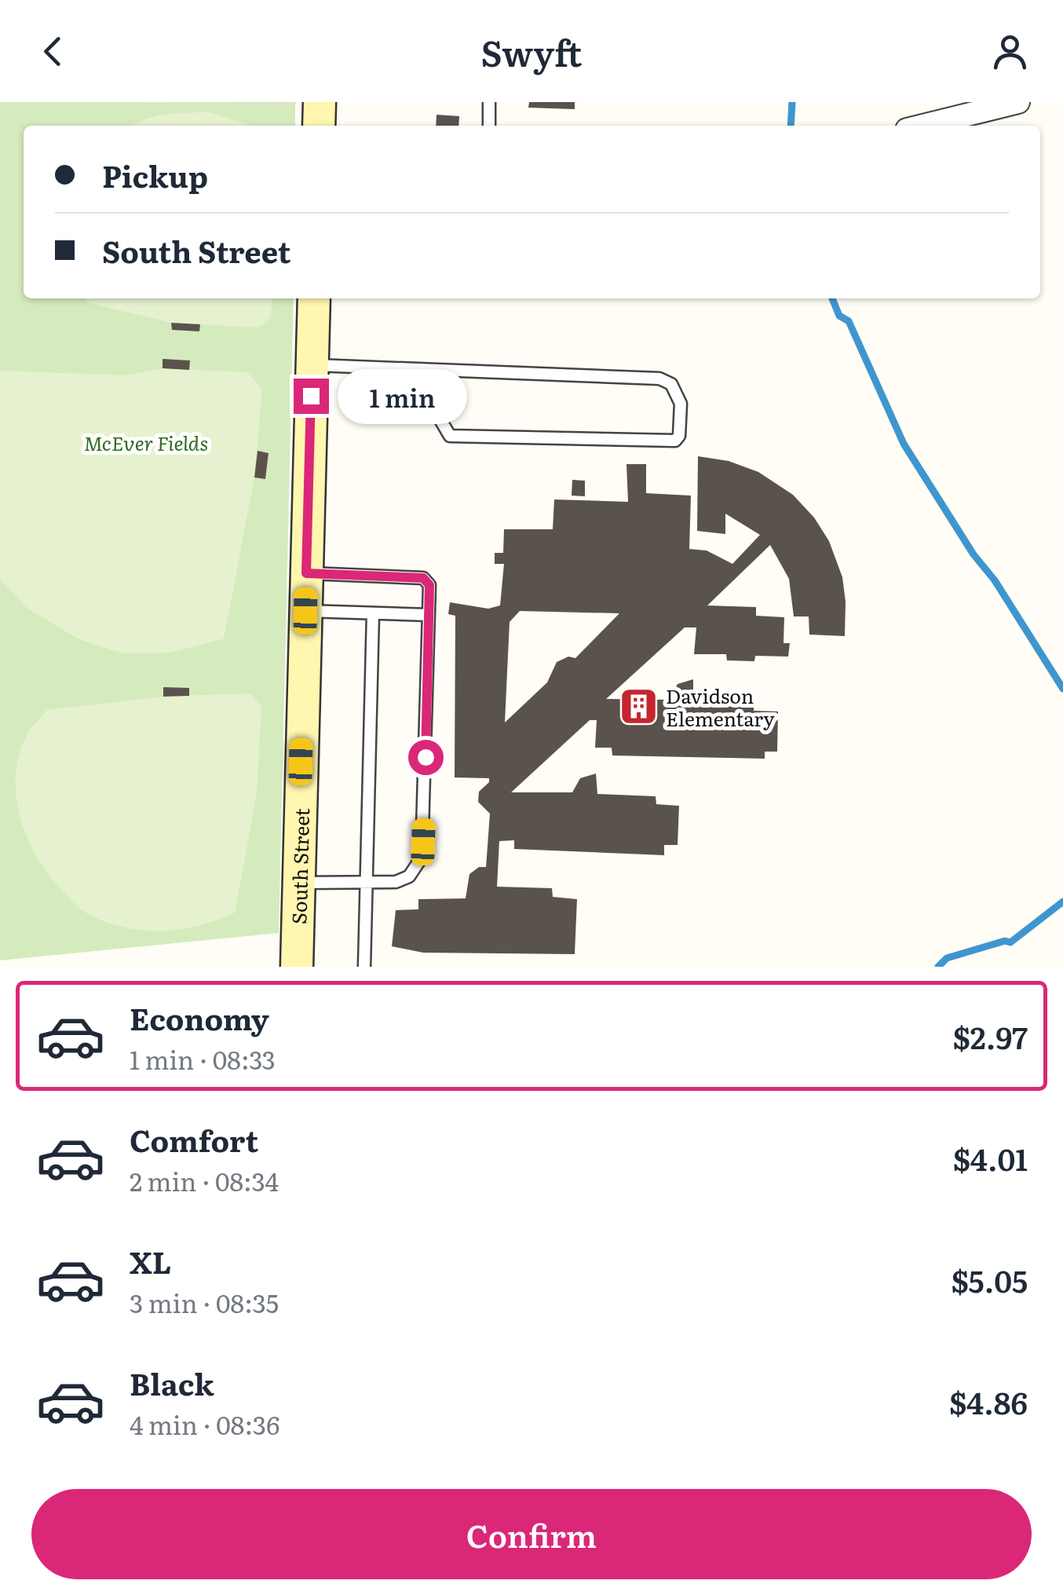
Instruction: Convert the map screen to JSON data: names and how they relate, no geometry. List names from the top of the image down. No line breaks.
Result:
{"streets":{"street":["South Street"]},"parks":["McEver Fields"],"places":{"building":["Davidson Elementary"]},"page":{"header":"Swyft","banner":["Pickup","South Street"],"bubble":"1 min","list":[{"name":"Economy","note":"1 min · 08:33","value":"$2.97"},{"name":"Comfort","note":"2 min · 08:34","value":"$4.01"},{"name":"XL","note":"3 min · 08:35","value":"$5.05"},{"name":"Black","note":"4 min · 08:36","value":"$4.86"}],"buttons":"Confirm"}}
